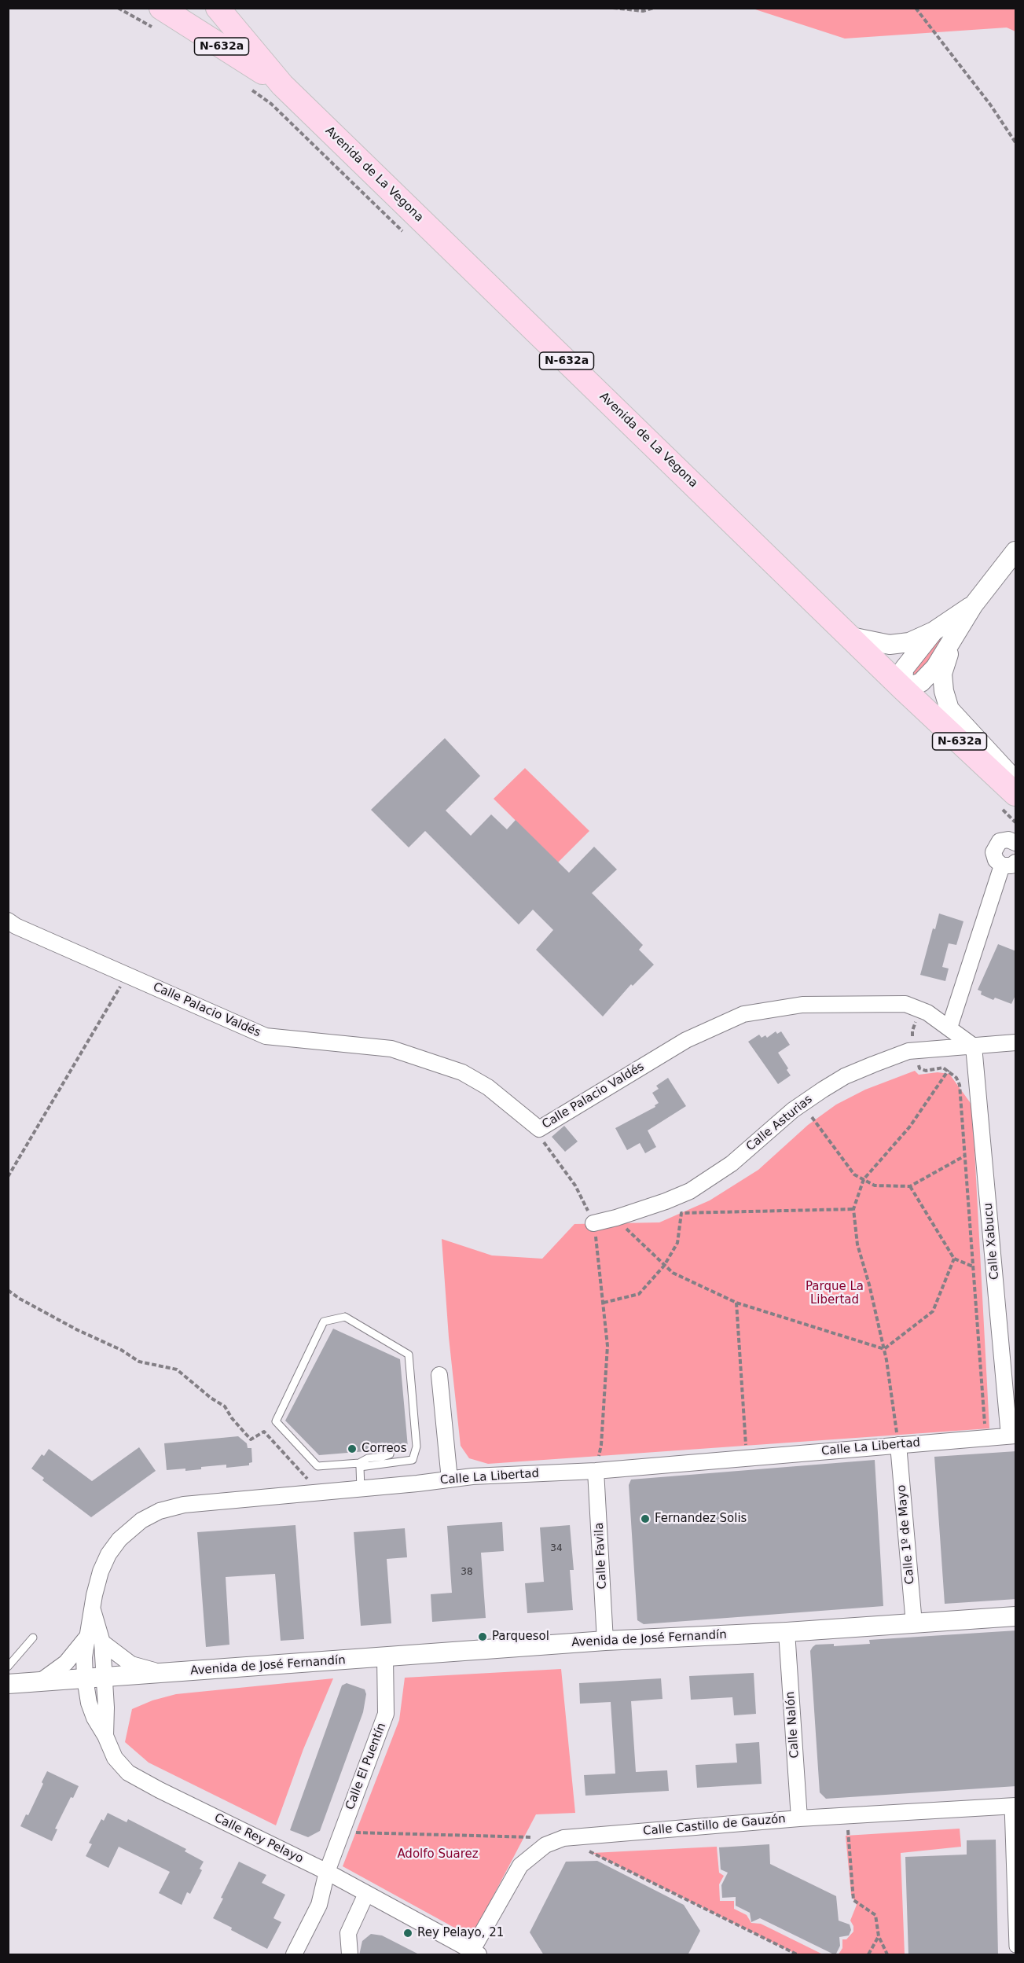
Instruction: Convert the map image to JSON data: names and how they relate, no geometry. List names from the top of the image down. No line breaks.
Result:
{"streets":{"main road":["N-632a","Avenida de La Vegona"],"street":["Calle Palacio Valdés","Calle Asturias","Calle Xabucu","Calle La Libertad","Calle 1º de Mayo","Calle Favila","Avenida de José Fernandín","Calle Nalón","Calle El Puentín","Calle Castillo de Gauzón","Calle Rey Pelayo"]},"crossings":[["N-632a","Avenida de La Vegona"],["Calle Palacio Valdés","Calle Asturias"],["Calle Palacio Valdés","Calle Xabucu"],["Calle Asturias","Calle Xabucu"],["Calle Xabucu","Calle La Libertad"],["Calle La Libertad","Calle 1º de Mayo"],["Calle La Libertad","Calle Favila"],["Calle La Libertad","Avenida de José Fernandín"],["Calle La Libertad","Calle Rey Pelayo"],["Calle 1º de Mayo","Avenida de José Fernandín"],["Calle Favila","Avenida de José Fernandín"],["Avenida de José Fernandín","Calle Nalón"],["Avenida de José Fernandín","Calle El Puentín"],["Avenida de José Fernandín","Calle Rey Pelayo"],["Calle Nalón","Calle Castillo de Gauzón"],["Calle El Puentín","Calle Rey Pelayo"],["Calle Castillo de Gauzón","Calle Rey Pelayo"]],"parks":["Parque La Libertad","Adolfo Suarez"],"places":["Correos","Fernandez Solis","Parquesol","Rey Pelayo, 21"],"house_numbers":["34","38"]}
